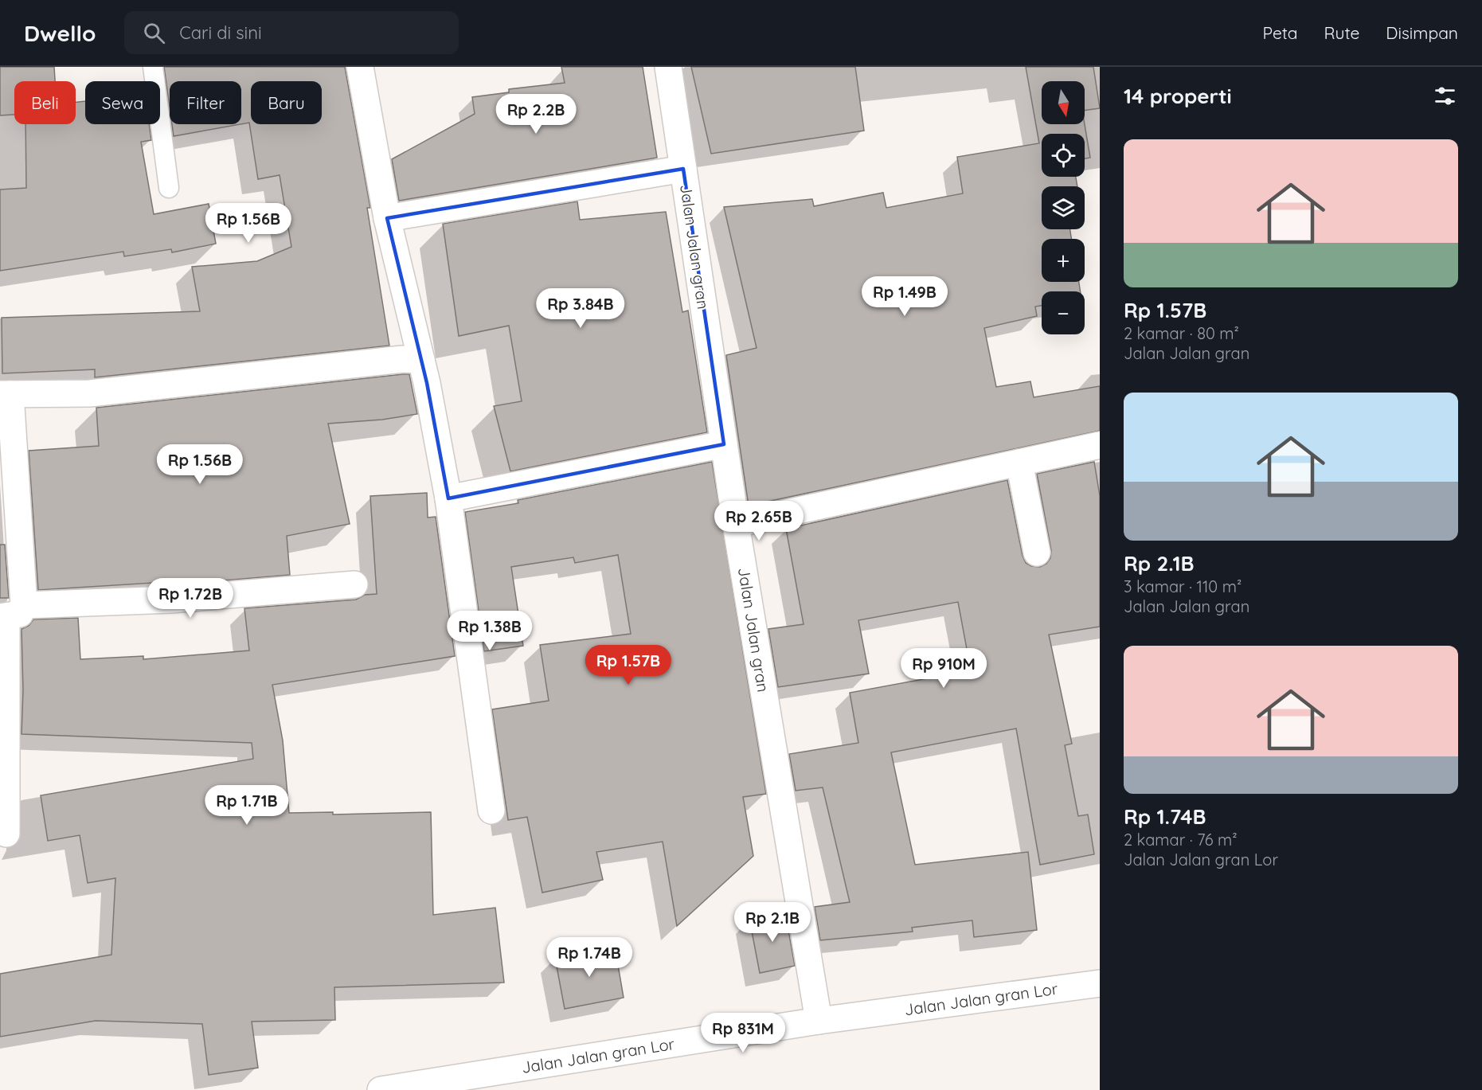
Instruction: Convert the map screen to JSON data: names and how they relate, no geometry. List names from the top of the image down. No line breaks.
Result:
{"streets":{"street":["Jalan Jalan gran","Jalan Jalan gran Lor"]},"crossings":[["Jalan Jalan gran","Jalan Jalan gran Lor"]],"north":"bottom","page":{"header":"Dwello","search":"Cari di sini","nav":["Peta","Rute","Disimpan"],"heading":"14 properti","map_buttons":["+","−"],"chip":["Beli","Sewa","Filter","Baru"],"price":["Rp 2.2B","Rp 1.56B","Rp 1.49B","Rp 3.84B","Rp 1.56B","Rp 2.65B","Rp 1.72B","Rp 1.38B","Rp 1.57B","Rp 910M","Rp 1.71B","Rp 2.1B","Rp 1.74B","Rp 831M"],"list":[{"name":"Rp 1.57B","note":"2 kamar · 80 m² · Jalan Jalan gran"},{"name":"Rp 2.1B","note":"3 kamar · 110 m² · Jalan Jalan gran"},{"name":"Rp 1.74B","note":"2 kamar · 76 m² · Jalan Jalan gran Lor"}]}}
